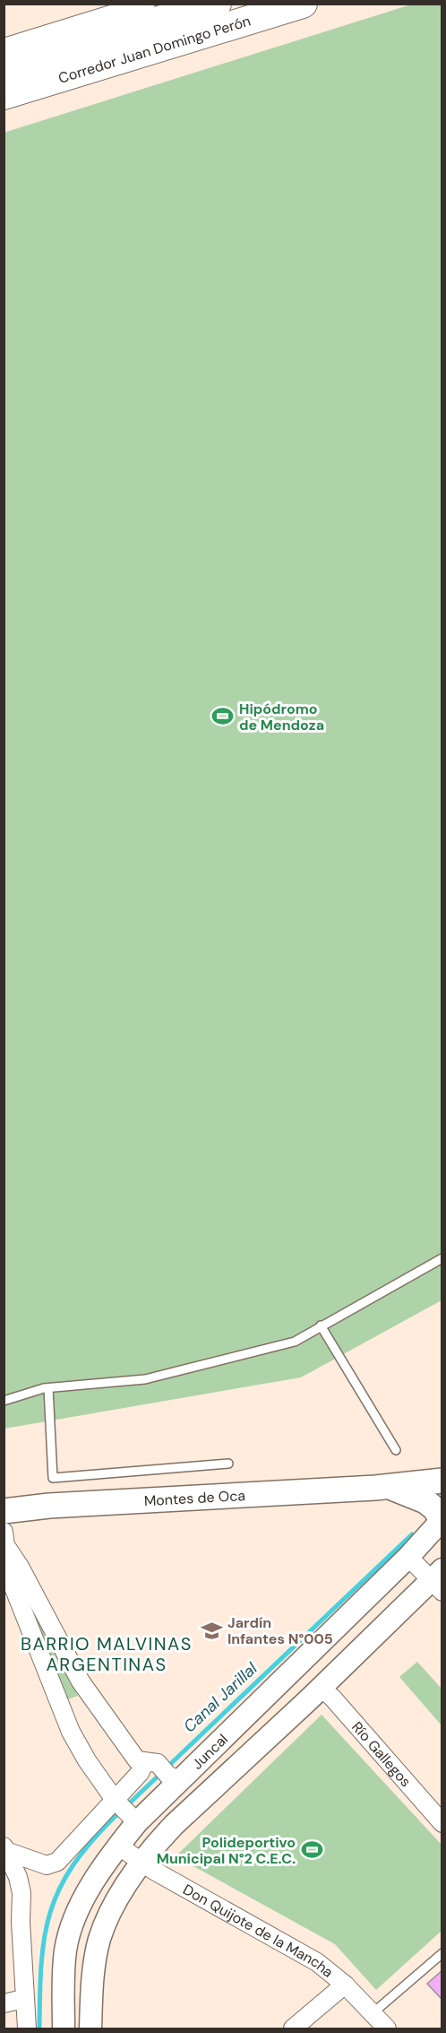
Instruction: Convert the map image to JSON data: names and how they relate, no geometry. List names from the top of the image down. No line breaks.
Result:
{"streets":{"highway":["Corredor Juan Domingo Perón"],"main road":["Montes de Oca"],"street":["Juncal","Río Gallegos","Don Quijote de la Mancha"]},"crossings":[["Montes de Oca","Juncal"],["Juncal","Río Gallegos"],["Juncal","Don Quijote de la Mancha"]],"districts":["BARRIO MALVINAS ARGENTINAS"],"water":["Canal Jarillal"],"places":{"sports":["Hipódromo de Mendoza","Polideportivo Municipal N°2 C.E.C."],"school or university":["Jardín Infantes N°005"]}}
